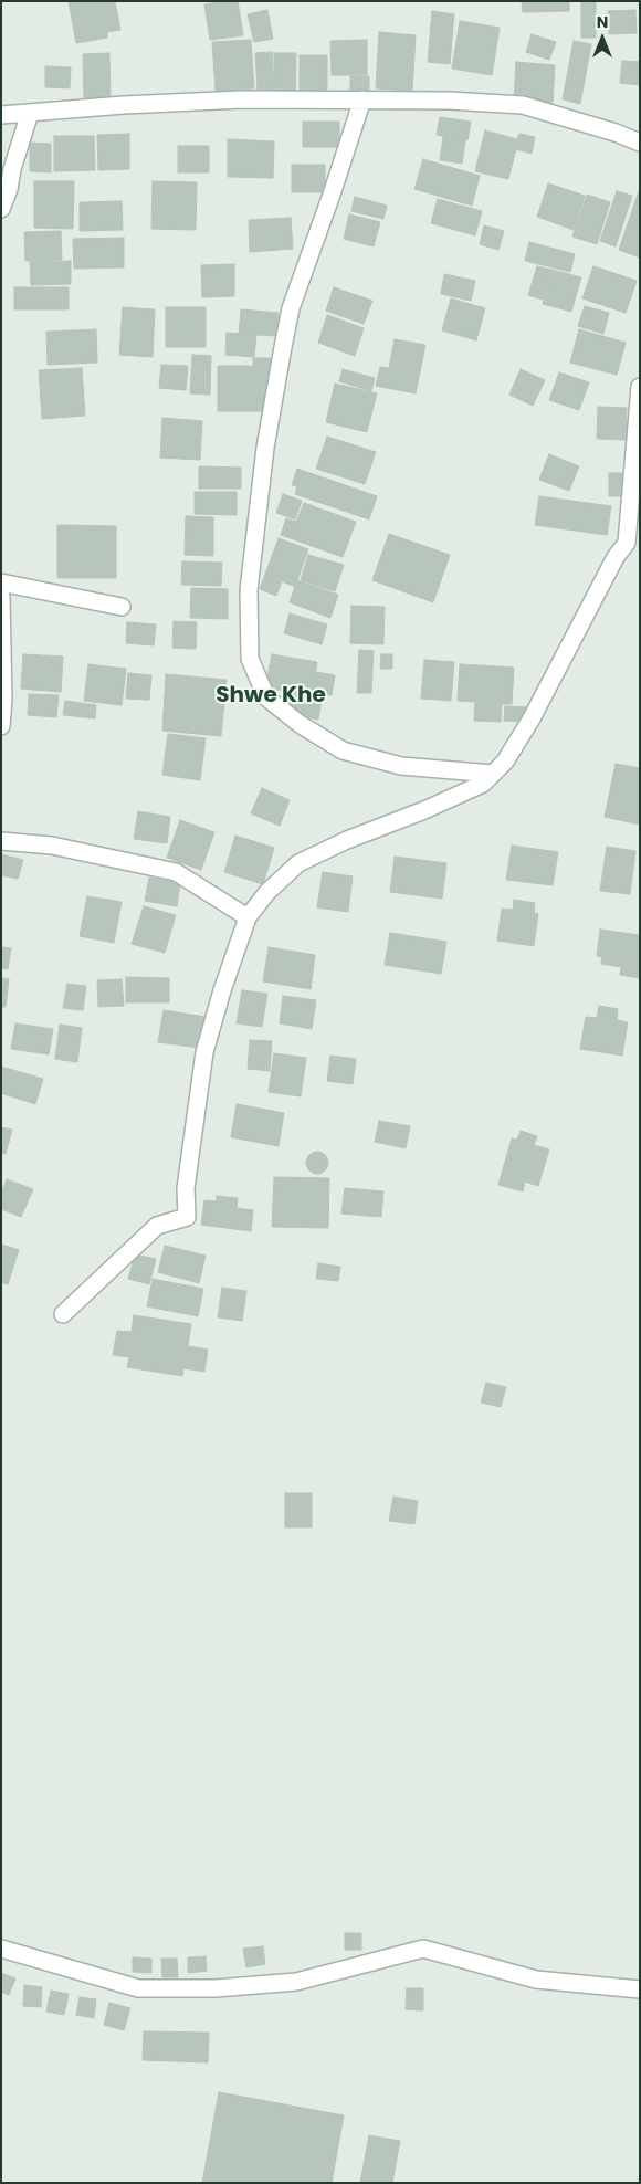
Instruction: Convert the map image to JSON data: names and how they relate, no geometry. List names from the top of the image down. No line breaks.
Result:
{"districts":["Shwe Khe"],"north":"top"}
